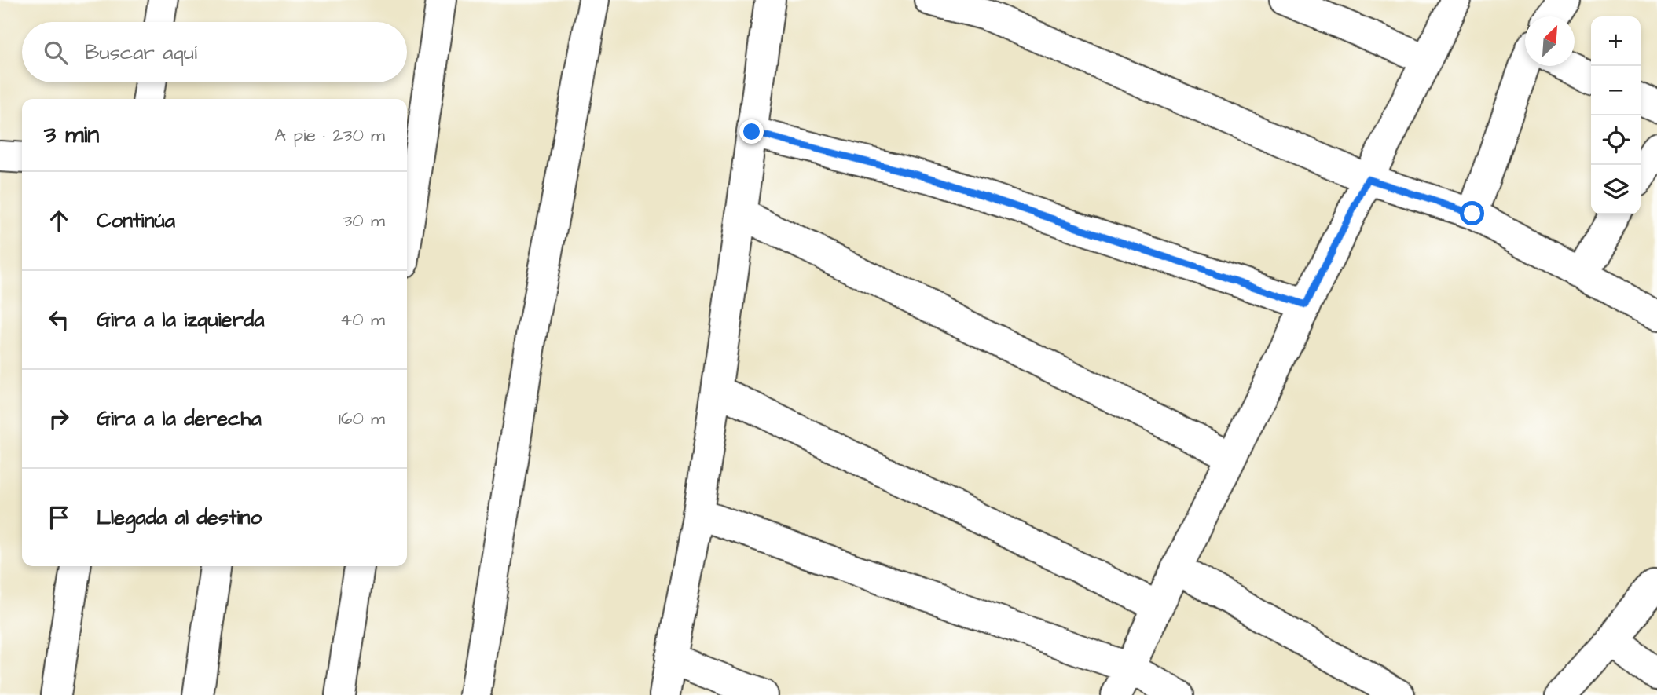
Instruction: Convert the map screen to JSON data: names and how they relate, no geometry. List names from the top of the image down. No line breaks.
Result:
{"north":"top right","page":{"map_buttons":["+","−"],"search":"Buscar aquí","heading":["3 min","A pie · 230 m"],"list":[["Continúa","30 m"],["Gira a la izquierda","40 m"],["Gira a la derecha","160 m"],"Llegada al destino"]}}
